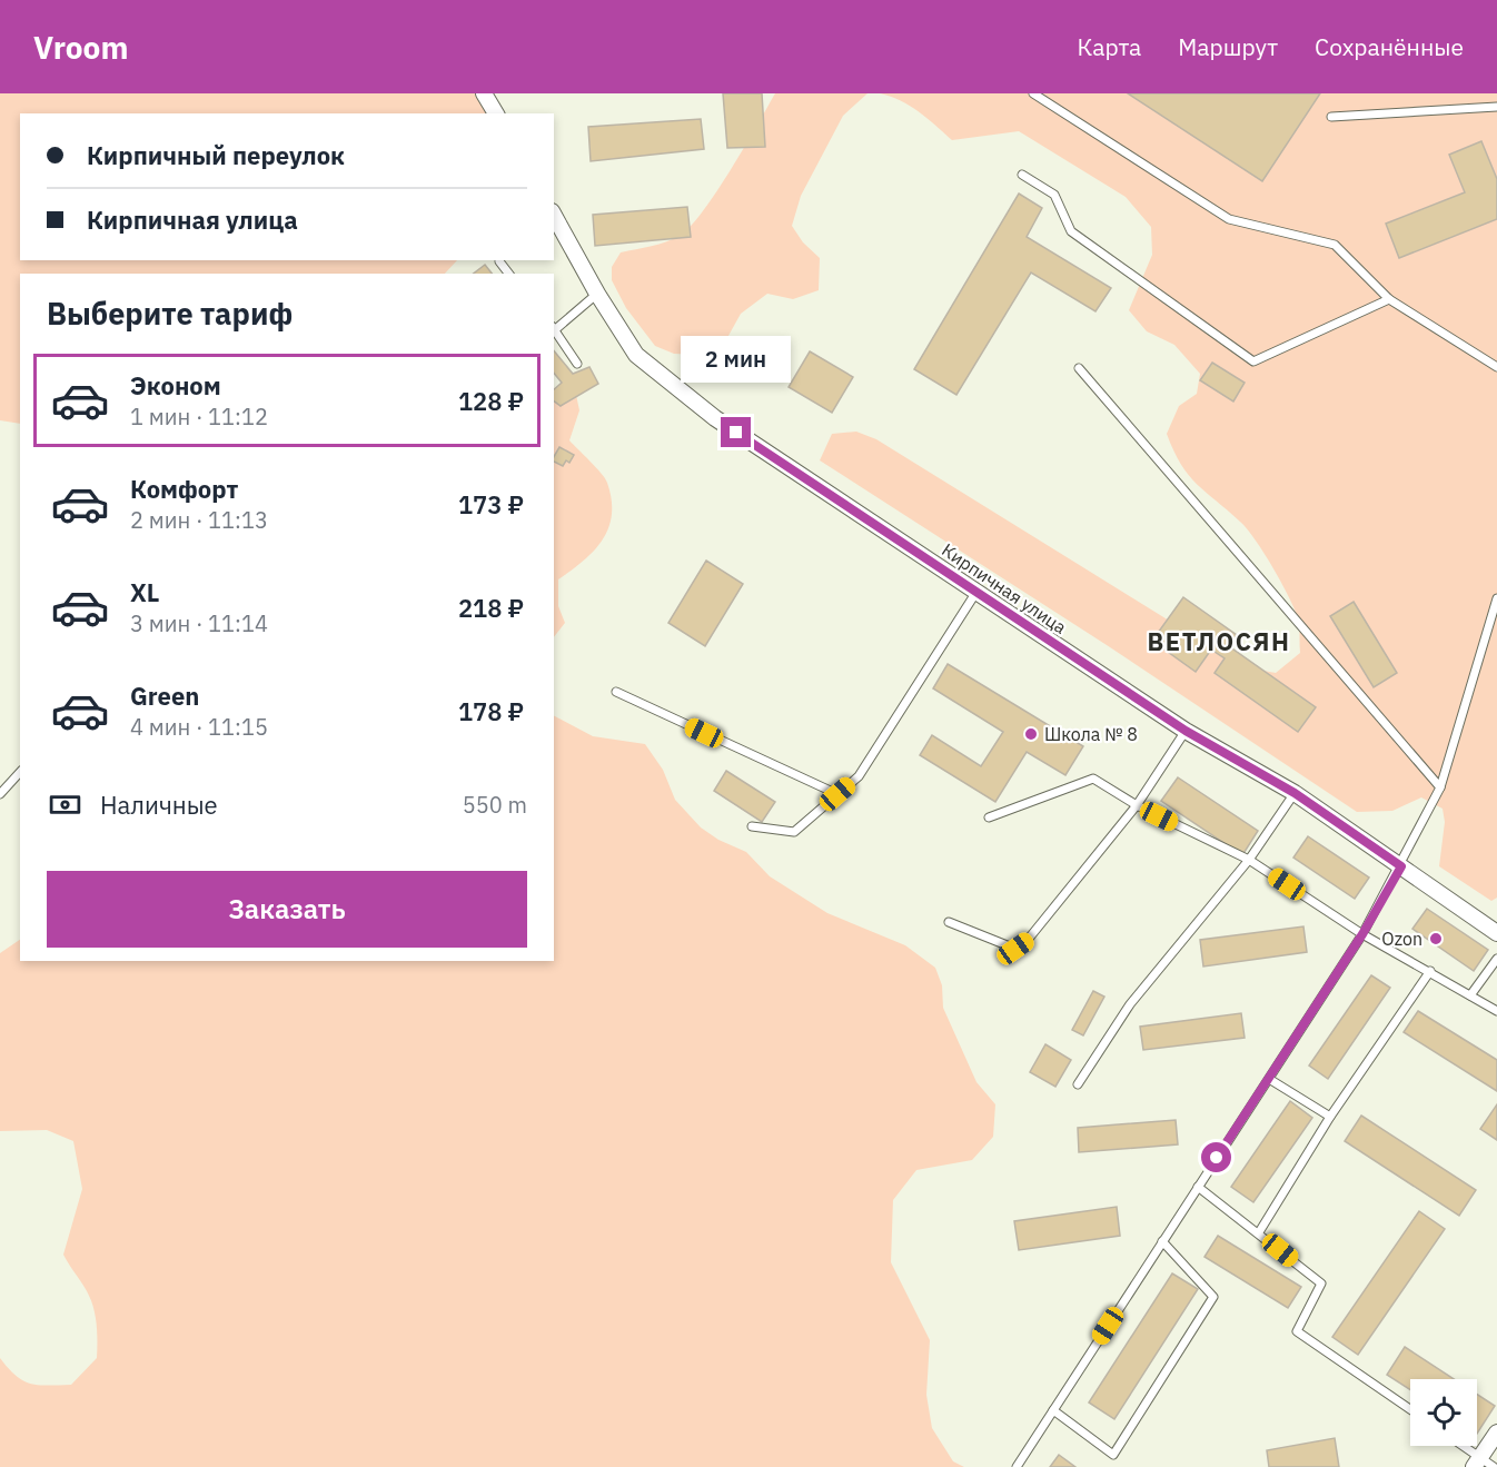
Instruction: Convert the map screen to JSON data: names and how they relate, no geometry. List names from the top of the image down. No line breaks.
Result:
{"streets":{"street":["Кирпичная улица"]},"districts":["ВЕТЛОСЯН"],"places":["Школа № 8","Ozon"],"page":{"header":"Vroom","nav":["Карта","Маршрут","Сохранённые"],"banner":["Кирпичный переулок","Кирпичная улица"],"heading":"Выберите тариф","bubble":"2 мин","list":[{"name":"Эконом","note":"1 мин · 11:12","value":"128 ₽"},{"name":"Комфорт","note":"2 мин · 11:13","value":"173 ₽"},{"name":"XL","note":"3 мин · 11:14","value":"218 ₽"},{"name":"Green","note":"4 мин · 11:15","value":"178 ₽"}],"pay":["Наличные","550 m"],"buttons":"Заказать"}}
